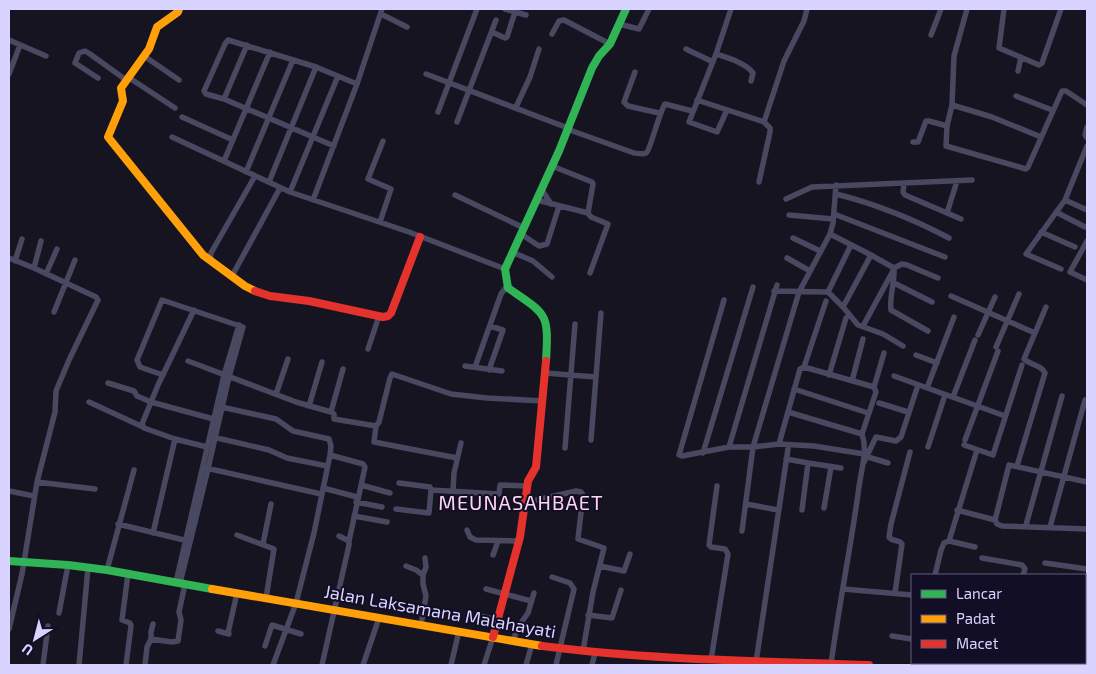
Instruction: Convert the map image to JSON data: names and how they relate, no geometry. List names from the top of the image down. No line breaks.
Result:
{"streets":{"main road":["Jalan Laksamana Malahayati"]},"districts":["MEUNASAHBAET"],"legend":["Lancar","Padat","Macet"],"north":"bottom left"}
